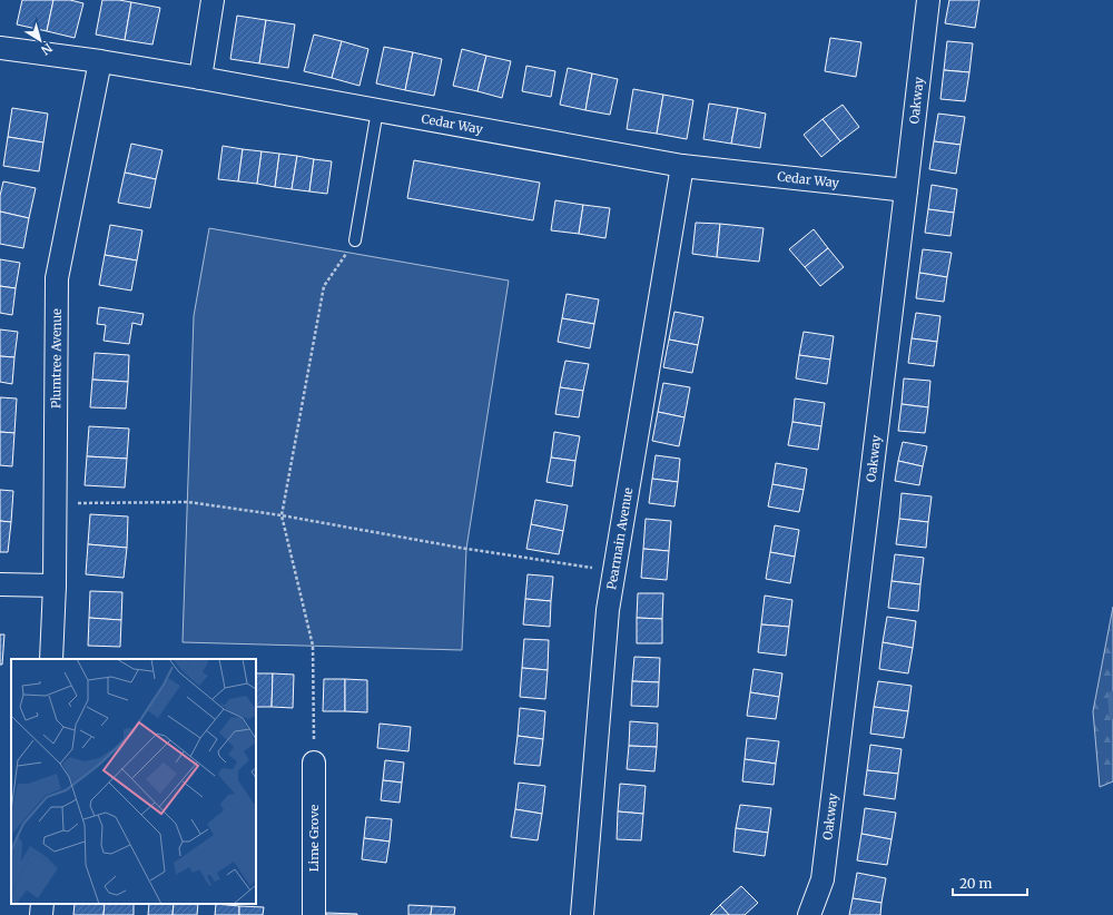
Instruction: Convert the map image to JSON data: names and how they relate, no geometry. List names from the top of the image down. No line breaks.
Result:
{"streets":{"street":["Oakway","Cedar Way","Plumtree Avenue","Pearmain Avenue","Lime Grove"]},"crossings":[["Oakway","Cedar Way"],["Cedar Way","Plumtree Avenue"],["Cedar Way","Pearmain Avenue"]],"scale_bar":"20 m","north":"bottom right"}
